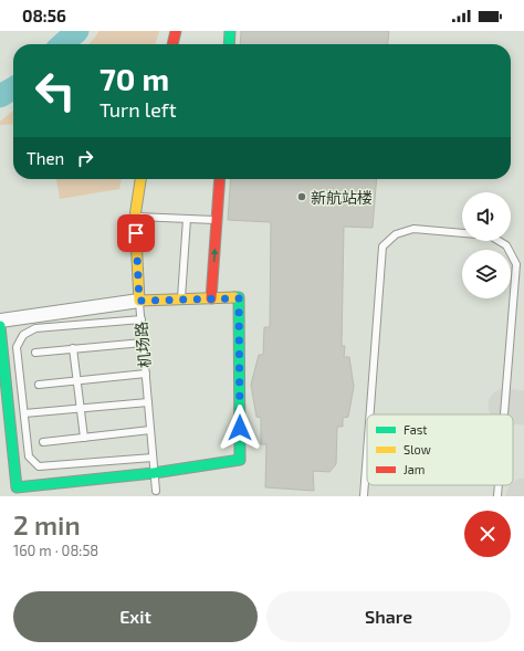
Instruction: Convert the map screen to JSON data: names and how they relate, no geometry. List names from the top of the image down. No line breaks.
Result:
{"streets":{"street":["机场路"]},"places":["新航站楼"],"legend":["Fast","Slow","Jam"],"page":{"status":"08:56","turn":["70 m","Turn left"],"then":"Then","heading":["2 min","160 m · 08:58"],"buttons":["Exit","Share"]}}
